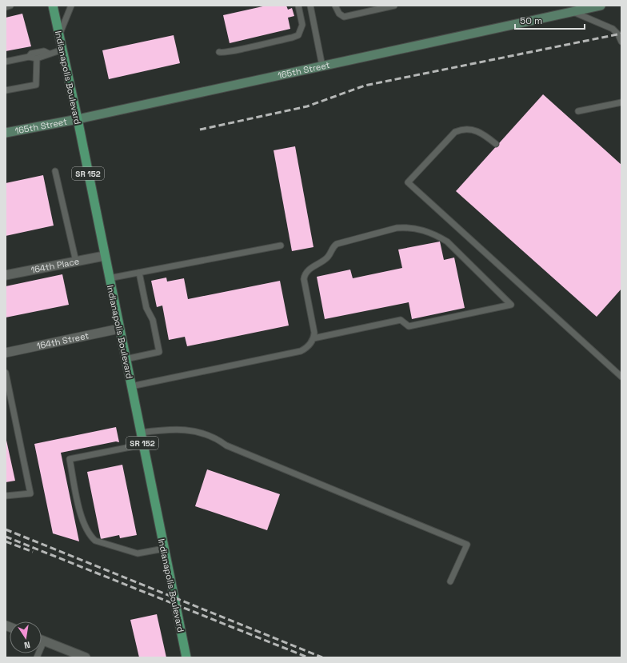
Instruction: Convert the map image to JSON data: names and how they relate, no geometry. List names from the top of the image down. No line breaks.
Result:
{"streets":{"main road":["165th Street","Indianapolis Boulevard","SR 152"],"street":["164th Place","164th Street"]},"crossings":[["165th Street","Indianapolis Boulevard"],["Indianapolis Boulevard","164th Place"],["Indianapolis Boulevard","164th Street"]],"scale_bar":"50 m","north":"bottom"}
